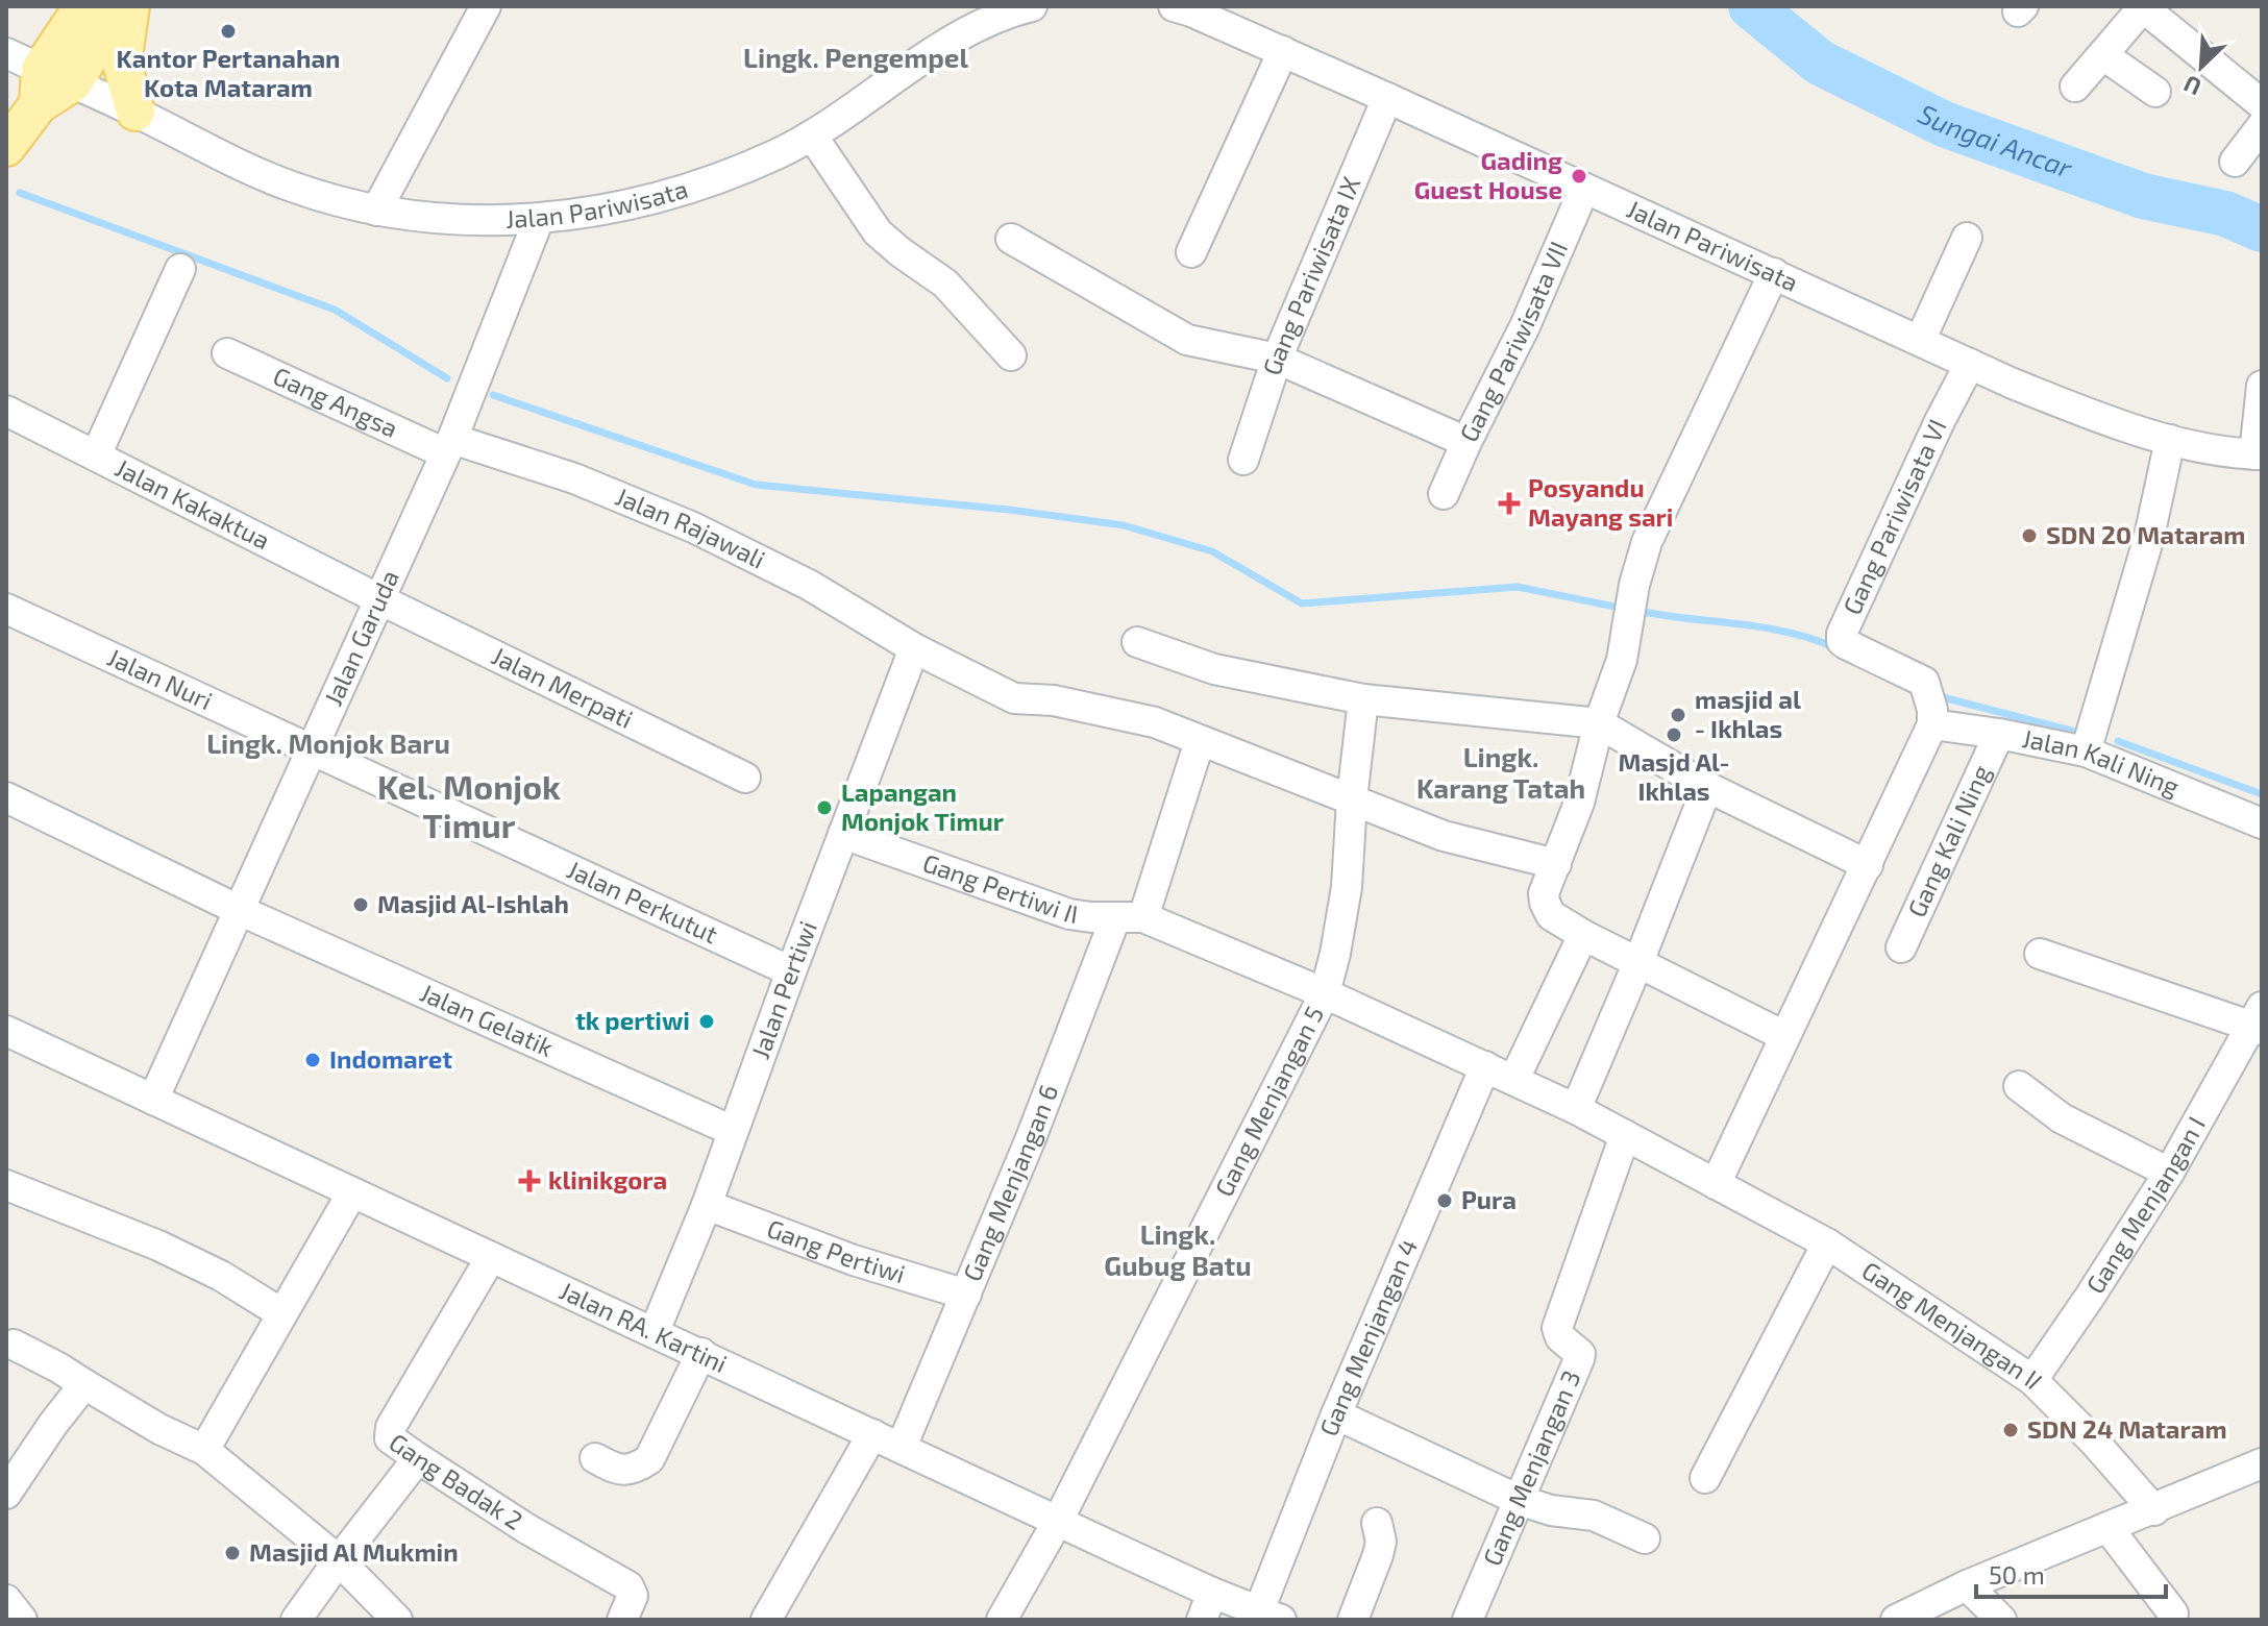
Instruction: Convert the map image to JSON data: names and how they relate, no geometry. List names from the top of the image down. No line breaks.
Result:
{"streets":{"street":["Jalan Pariwisata","Gang Pariwisata IX","Gang Pariwisata VII","Gang Angsa","Jalan Kakaktua","Gang Pariwisata VI","Jalan Rajawali","Jalan Garuda","Jalan Nuri","Jalan Merpati","Jalan Kali Ning","Gang Kali Ning","Gang Pertiwi II","Jalan Perkutut","Jalan Pertiwi","Jalan Gelatik","Gang Menjangan 5","Gang Menjangan 6","Gang Menjangan I","Gang Pertiwi","Jalan RA. Kartini","Gang Menjangan II","Gang Menjangan 4","Gang Menjangan 3","Gang Badak 2"]},"crossings":[["Jalan Pariwisata","Gang Pariwisata IX"],["Jalan Pariwisata","Gang Pariwisata VII"],["Jalan Pariwisata","Gang Pariwisata VI"],["Jalan Pariwisata","Jalan Garuda"],["Gang Pariwisata IX","Gang Pariwisata VII"],["Gang Angsa","Jalan Rajawali"],["Gang Angsa","Jalan Garuda"],["Jalan Kakaktua","Jalan Garuda"],["Jalan Kakaktua","Jalan Merpati"],["Gang Pariwisata VI","Jalan Kali Ning"],["Jalan Rajawali","Jalan Garuda"],["Jalan Rajawali","Jalan Pertiwi"],["Jalan Rajawali","Gang Menjangan 5"],["Jalan Rajawali","Gang Menjangan 6"],["Jalan Garuda","Jalan Nuri"],["Jalan Garuda","Jalan Merpati"],["Jalan Garuda","Jalan Perkutut"],["Jalan Garuda","Jalan Gelatik"],["Jalan Garuda","Jalan RA. Kartini"],["Jalan Nuri","Jalan Perkutut"],["Jalan Kali Ning","Gang Kali Ning"],["Gang Pertiwi II","Jalan Pertiwi"],["Gang Pertiwi II","Gang Menjangan 5"],["Gang Pertiwi II","Gang Menjangan 6"],["Gang Pertiwi II","Gang Menjangan II"],["Jalan Perkutut","Jalan Pertiwi"],["Jalan Pertiwi","Jalan Gelatik"],["Jalan Pertiwi","Gang Pertiwi"],["Jalan Pertiwi","Jalan RA. Kartini"],["Gang Menjangan 5","Jalan RA. Kartini"],["Gang Menjangan 5","Gang Menjangan II"],["Gang Menjangan 6","Gang Pertiwi"],["Gang Menjangan 6","Jalan RA. Kartini"],["Gang Menjangan I","Gang Menjangan II"],["Jalan RA. Kartini","Gang Menjangan 4"],["Jalan RA. Kartini","Gang Badak 2"],["Gang Menjangan II","Gang Menjangan 4"],["Gang Menjangan II","Gang Menjangan 3"]],"districts":["Lingk. Pengempel","Lingk. Monjok Baru","Lingk. Karang Tatah","Kel. Monjok Timur","Lingk. Gubug Batu"],"water":["Sungai Ancar"],"places":{"other":["Kantor Pertanahan Kota Mataram","Gading Guest House","SDN 20 Mataram","masjid al - Ikhlas","Masjd Al- Ikhlas","Lapangan Monjok Timur","Masjid Al-Ishlah","tk pertiwi","Indomaret","Pura","SDN 24 Mataram","Masjid Al Mukmin"],"health":["Posyandu Mayang sari","klinikgora"]},"scale_bar":"50 m","north":"bottom left"}
